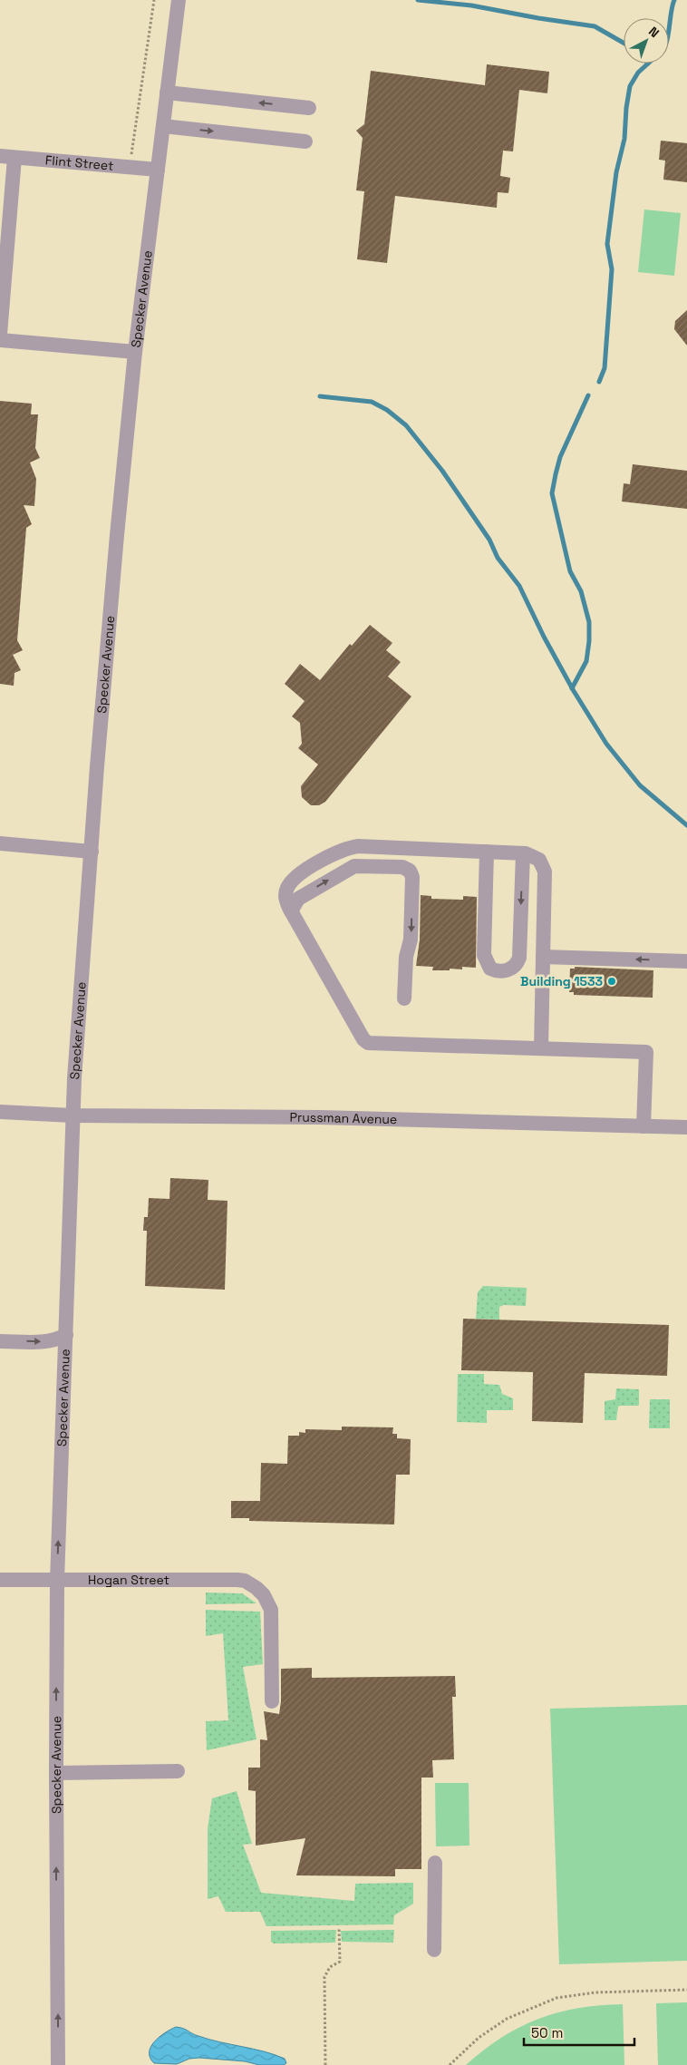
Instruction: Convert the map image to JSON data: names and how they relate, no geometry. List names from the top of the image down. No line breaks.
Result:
{"streets":{"street":["Flint Street","Specker Avenue","Prussman Avenue","Hogan Street"]},"crossings":[["Flint Street","Specker Avenue"],["Specker Avenue","Prussman Avenue"],["Specker Avenue","Hogan Street"]],"one_way":["Specker Avenue"],"places":["Building 1533"],"scale_bar":"50 m","north":"top right"}
